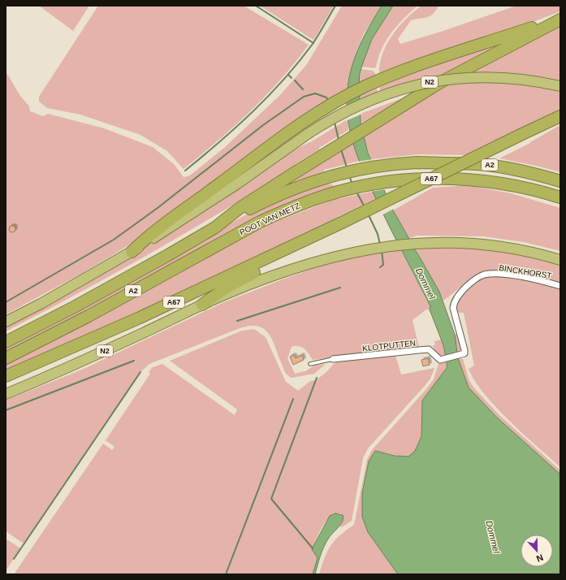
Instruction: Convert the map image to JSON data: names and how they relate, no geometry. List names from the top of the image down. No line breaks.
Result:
{"streets":{"highway":["N2","A2","A67","POOT VAN METZ"],"street":["BINCKHORST","KLOTPUTTEN"]},"crossings":[["N2","A67"],["A2","POOT VAN METZ"],["BINCKHORST","KLOTPUTTEN"]],"water":["Dommel"],"north":"bottom"}
